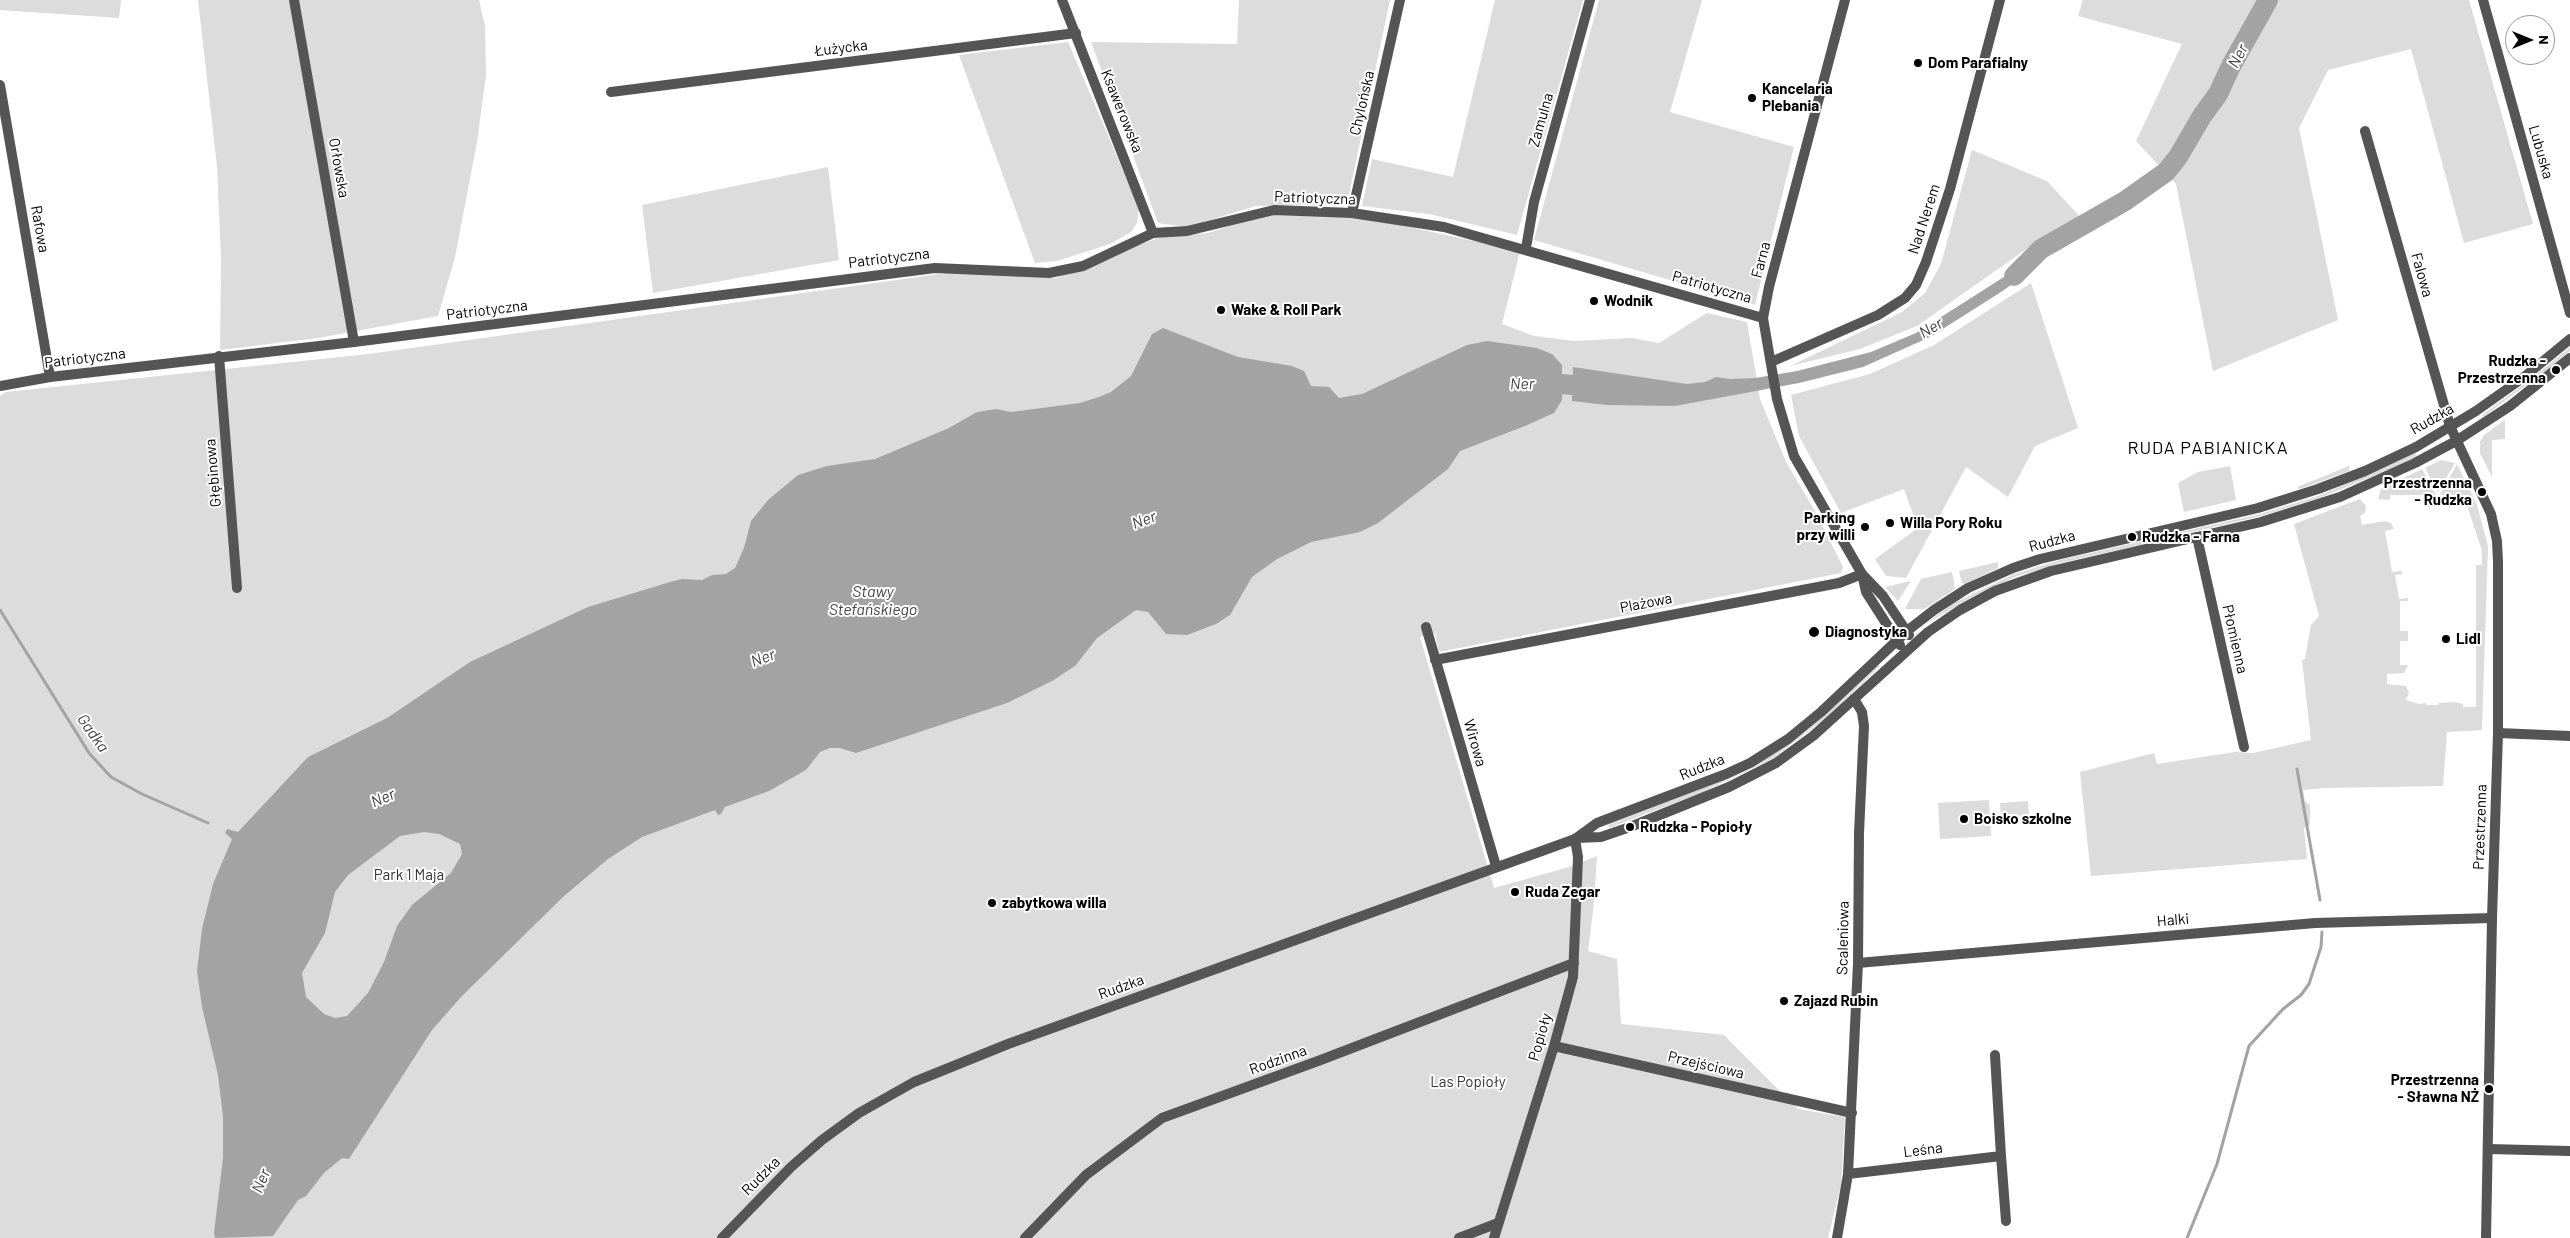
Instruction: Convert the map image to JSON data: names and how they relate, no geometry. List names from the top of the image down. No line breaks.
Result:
{"streets":{"street":["Łużycka","Chylońska","Ksawerowska","Zamulna","Lubuska","Orłowska","Patriotyczna","Nad Nerem","Rafowa","Farna","Falowa","Rudzka","Głębinowa","Plażowa","Płomienna","Wirowa","Przestrzenna","Halki","Scaleniowa","Popioły","Rodzinna","Przejściowa","Leśna"]},"crossings":[["Łużycka","Ksawerowska"],["Chylońska","Patriotyczna"],["Ksawerowska","Patriotyczna"],["Zamulna","Patriotyczna"],["Orłowska","Patriotyczna"],["Patriotyczna","Rafowa"],["Patriotyczna","Farna"],["Patriotyczna","Głębinowa"],["Nad Nerem","Farna"],["Farna","Rudzka"],["Farna","Plażowa"],["Falowa","Rudzka"],["Falowa","Przestrzenna"],["Rudzka","Płomienna"],["Rudzka","Wirowa"],["Rudzka","Przestrzenna"],["Rudzka","Scaleniowa"],["Rudzka","Popioły"],["Plażowa","Wirowa"],["Przestrzenna","Halki"],["Halki","Scaleniowa"],["Scaleniowa","Przejściowa"],["Scaleniowa","Leśna"],["Popioły","Rodzinna"],["Popioły","Przejściowa"]],"districts":["RUDA PABIANICKA"],"water":["Ner","Stawy Stefańskiego","Gadka"],"parks":["Park 1 Maja","Las Popioły"],"places":["Dom Parafialny","Kancelaria Plebania","Wodnik","Wake & Roll Park","Rudzka - Przestrzenna","Przestrzenna - Rudzka","Willa Pory Roku","Parking przy willi","Rudzka - Farna","Diagnostyka","Lidl","Boisko szkolne","Rudzka - Popioły","Ruda Zegar","zabytkowa willa","Zajazd Rubin","Przestrzenna - Sławna NŻ"],"north":"right"}
